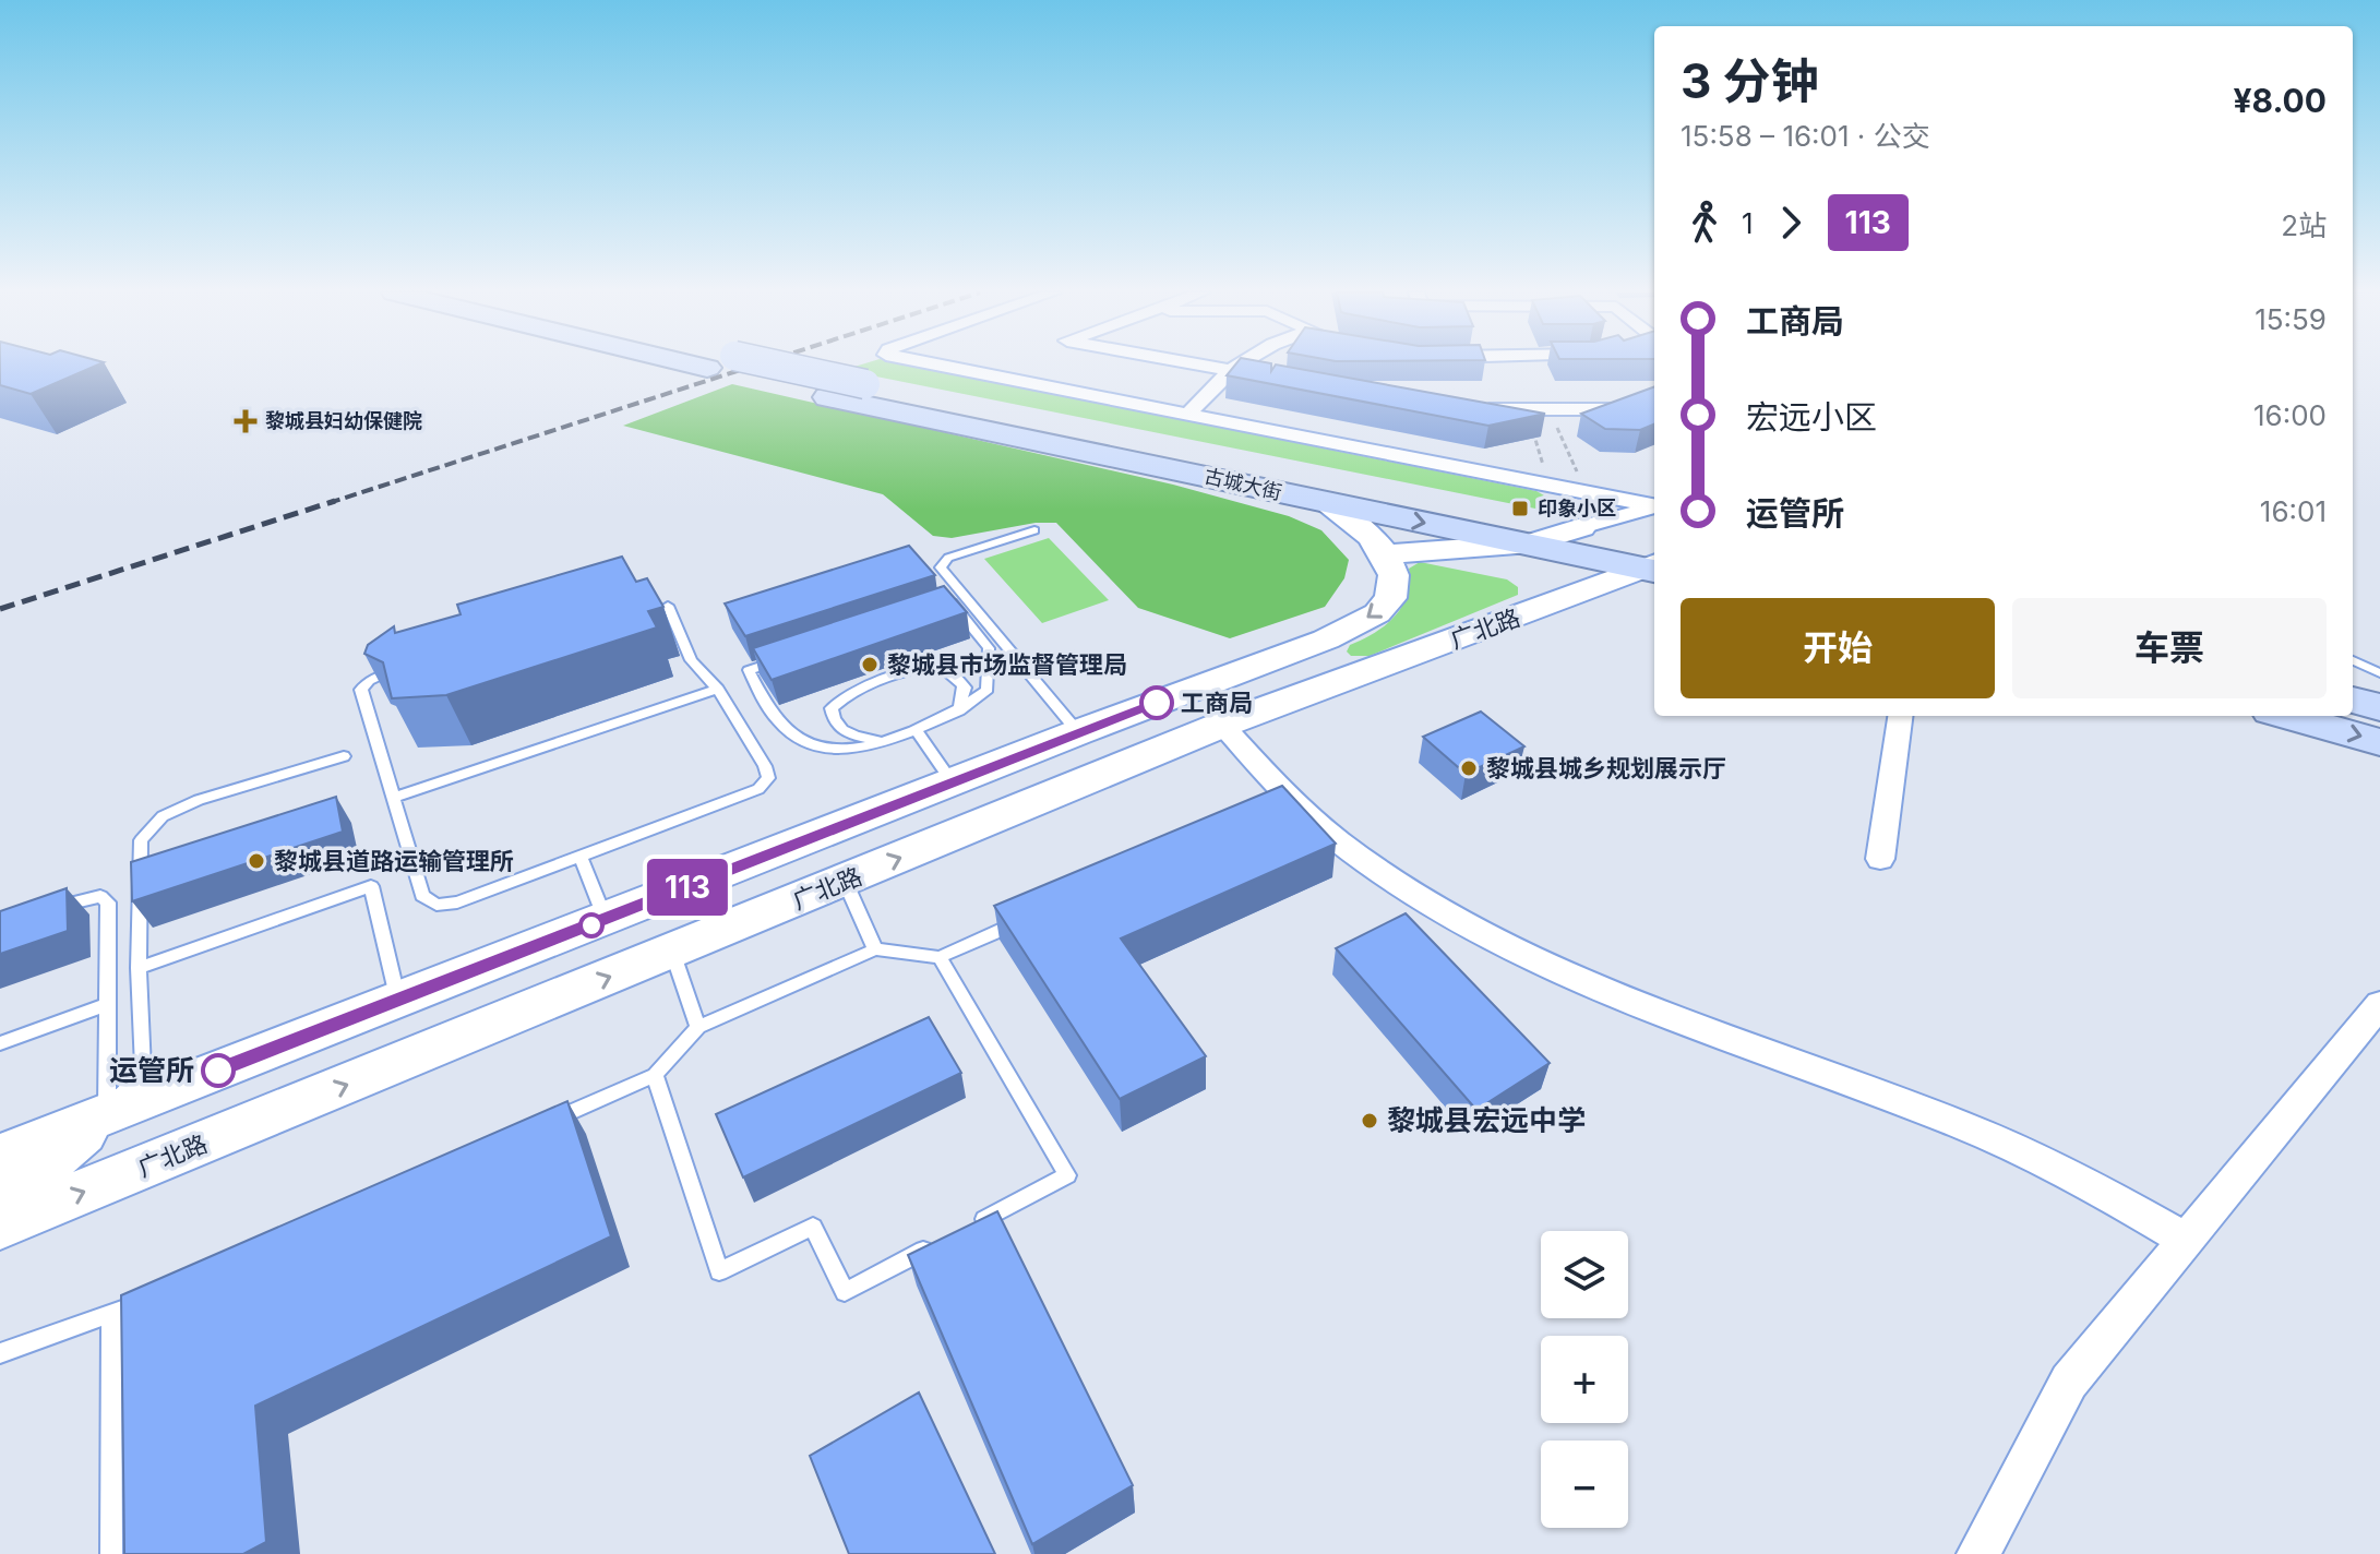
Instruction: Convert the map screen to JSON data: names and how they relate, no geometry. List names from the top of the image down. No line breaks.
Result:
{"streets":{"main road":["古城大街","广北路"]},"places":{"health":["黎城县妇幼保健院"],"transit":["印象小区"],"other":["黎城县市场监督管理局","工商局","黎城县城乡规划展示厅","黎城县道路运输管理所","运管所","黎城县宏远中学"]},"lines":["bus line 113"],"page":{"on_map":"113","heading":["3 分钟","15:58 – 16:01 · 公交","¥8.00"],"legs":["1","113","2站"],"list":[{"name":"工商局","value":"15:59"},{"name":"宏远小区","value":"16:00"},{"name":"运管所","value":"16:01"}],"buttons":["开始","车票"],"map_buttons":["+","−"]}}
